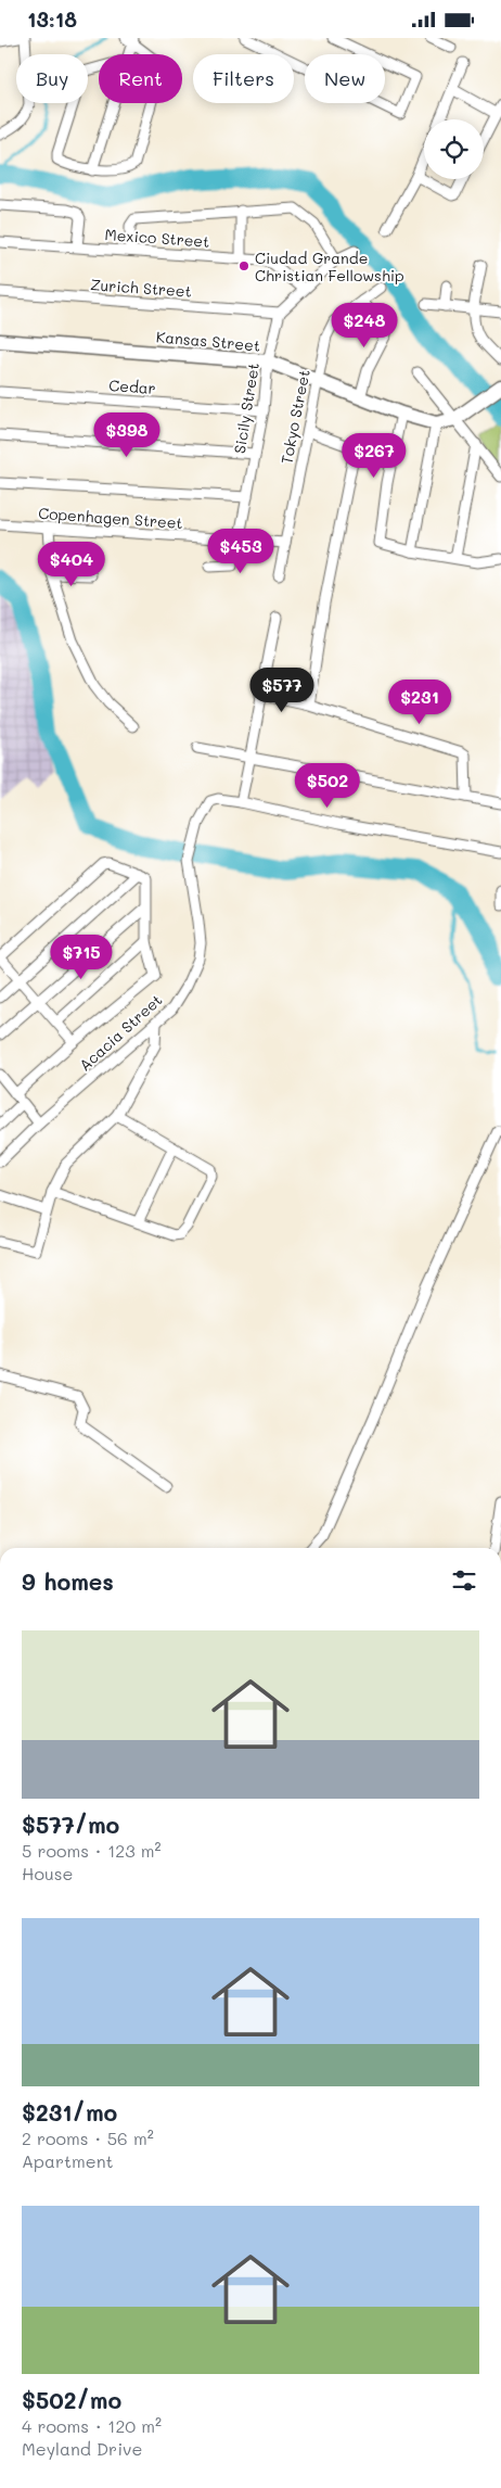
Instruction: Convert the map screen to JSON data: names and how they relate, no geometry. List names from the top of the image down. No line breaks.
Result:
{"streets":{"street":["Mexico Street","Zurich Street","Kansas Street","Cedar","Sicily Street","Tokyo Street","Copenhagen Street","Acacia Street"]},"crossings":[["Zurich Street","Sicily Street"],["Kansas Street","Sicily Street"],["Kansas Street","Tokyo Street"],["Cedar","Sicily Street"],["Sicily Street","Copenhagen Street"],["Tokyo Street","Copenhagen Street"]],"places":["Ciudad Grande Christian Fellowship"],"page":{"status":"13:18","chip":["Buy","Rent","Filters","New"],"price":["$248","$398","$267","$453","$404","$577","$231","$502","$715"],"heading":"9 homes","list":[{"name":"$577/mo","note":"5 rooms · 123 m² · House"},{"name":"$231/mo","note":"2 rooms · 56 m² · Apartment"},{"name":"$502/mo","note":"4 rooms · 120 m² · Meyland Drive"}]}}
